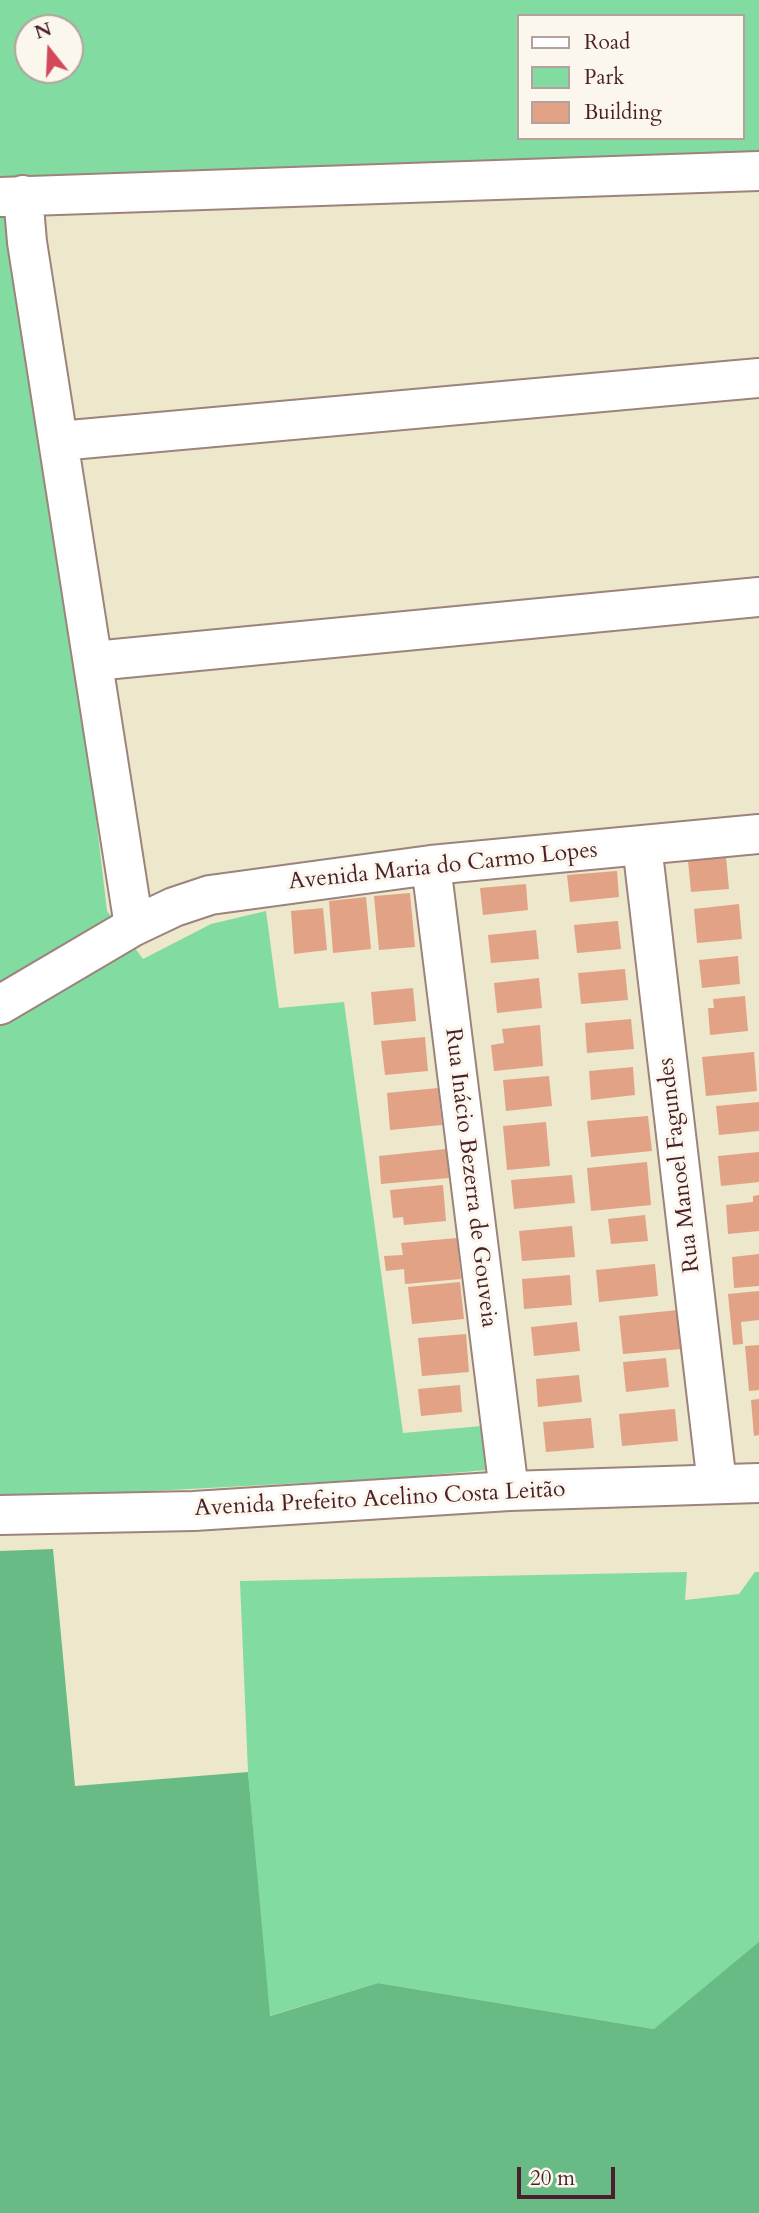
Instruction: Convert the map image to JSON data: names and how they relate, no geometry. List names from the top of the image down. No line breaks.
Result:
{"streets":{"street":["Avenida Maria do Carmo Lopes","Rua Manoel Fagundes","Rua Inácio Bezerra de Gouveia","Avenida Prefeito Acelino Costa Leitão"]},"crossings":[["Avenida Maria do Carmo Lopes","Rua Manoel Fagundes"],["Avenida Maria do Carmo Lopes","Rua Inácio Bezerra de Gouveia"],["Rua Manoel Fagundes","Avenida Prefeito Acelino Costa Leitão"],["Rua Inácio Bezerra de Gouveia","Avenida Prefeito Acelino Costa Leitão"]],"legend":["Road","Park","Building"],"scale_bar":"20 m","north":"top"}
